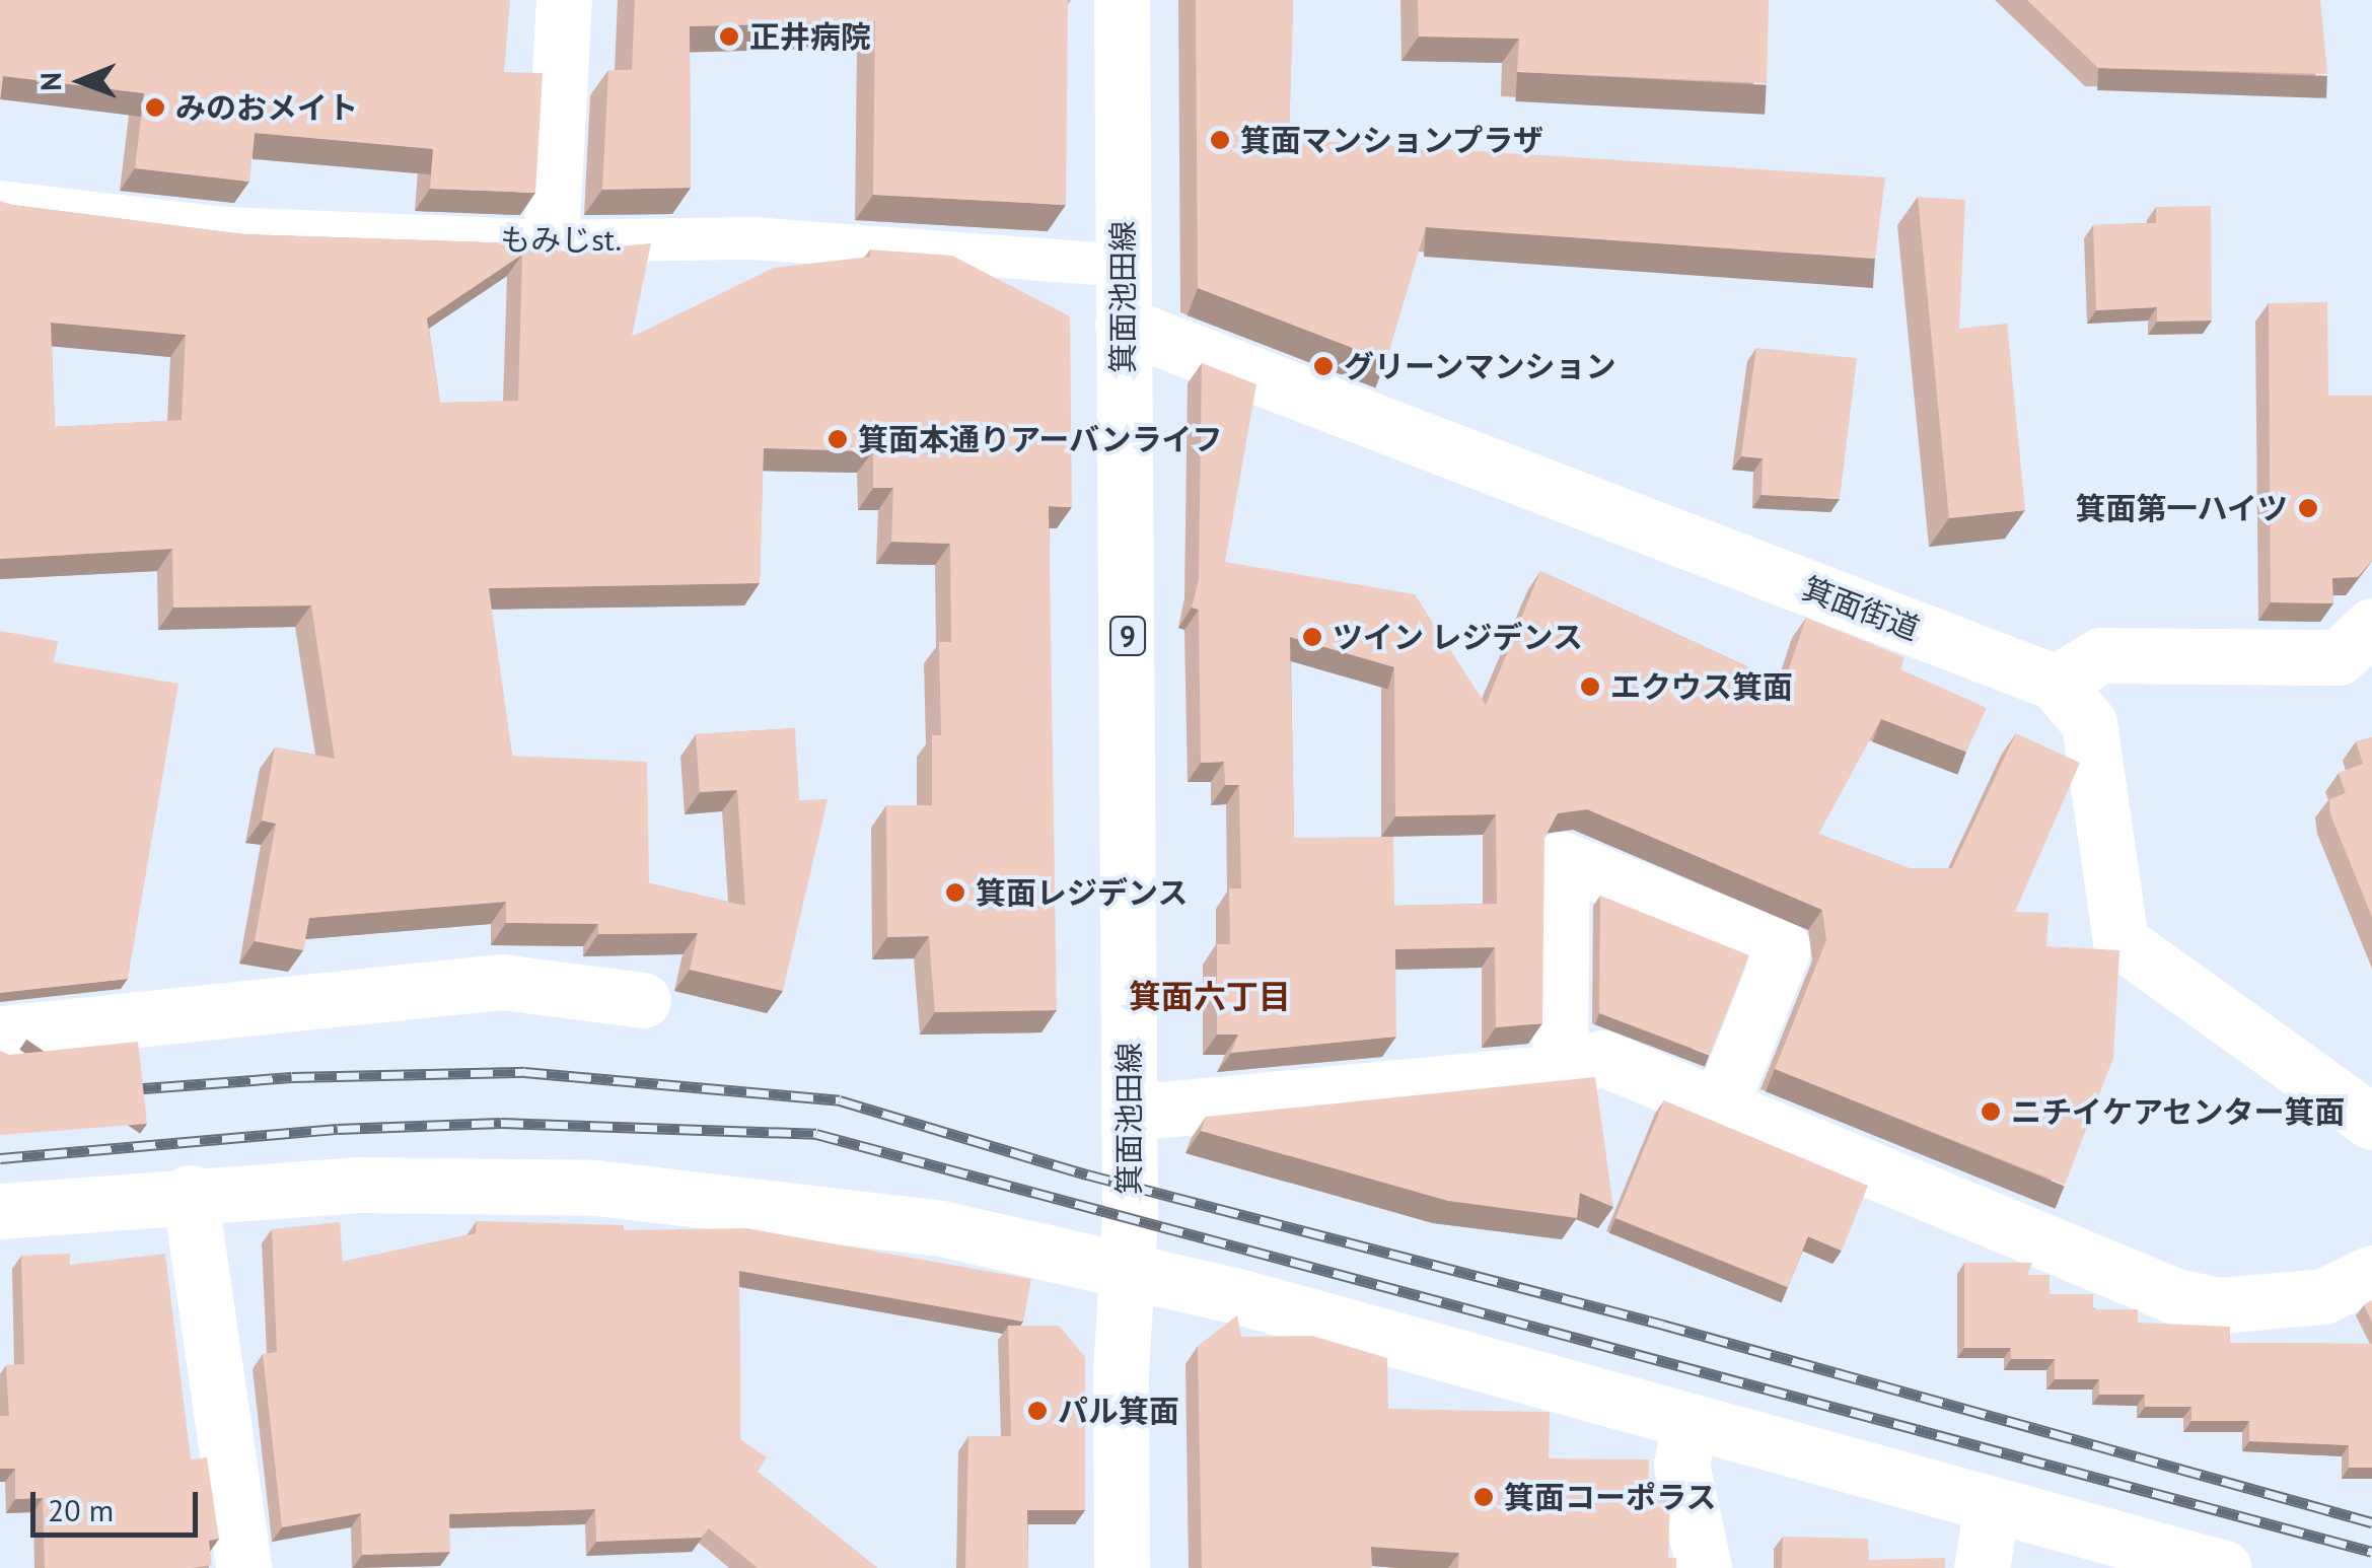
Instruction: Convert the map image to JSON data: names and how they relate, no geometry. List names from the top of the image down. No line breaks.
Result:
{"streets":{"street":["もみじst.","箕面池田線","箕面街道","9"]},"crossings":[["もみじst.","箕面池田線"],["箕面池田線","箕面街道"]],"districts":["箕面六丁目"],"places":["正井病院","みのおメイト","箕面マンションプラザ","グリーンマンション","箕面本通りアーバンライフ","箕面第一ハイツ","ツイン レジデンス","エクウス箕面","箕面レジデンス","ニチイケアセンター箕面","パル箕面","箕面コーポラス"],"scale_bar":"20 m","north":"left"}
